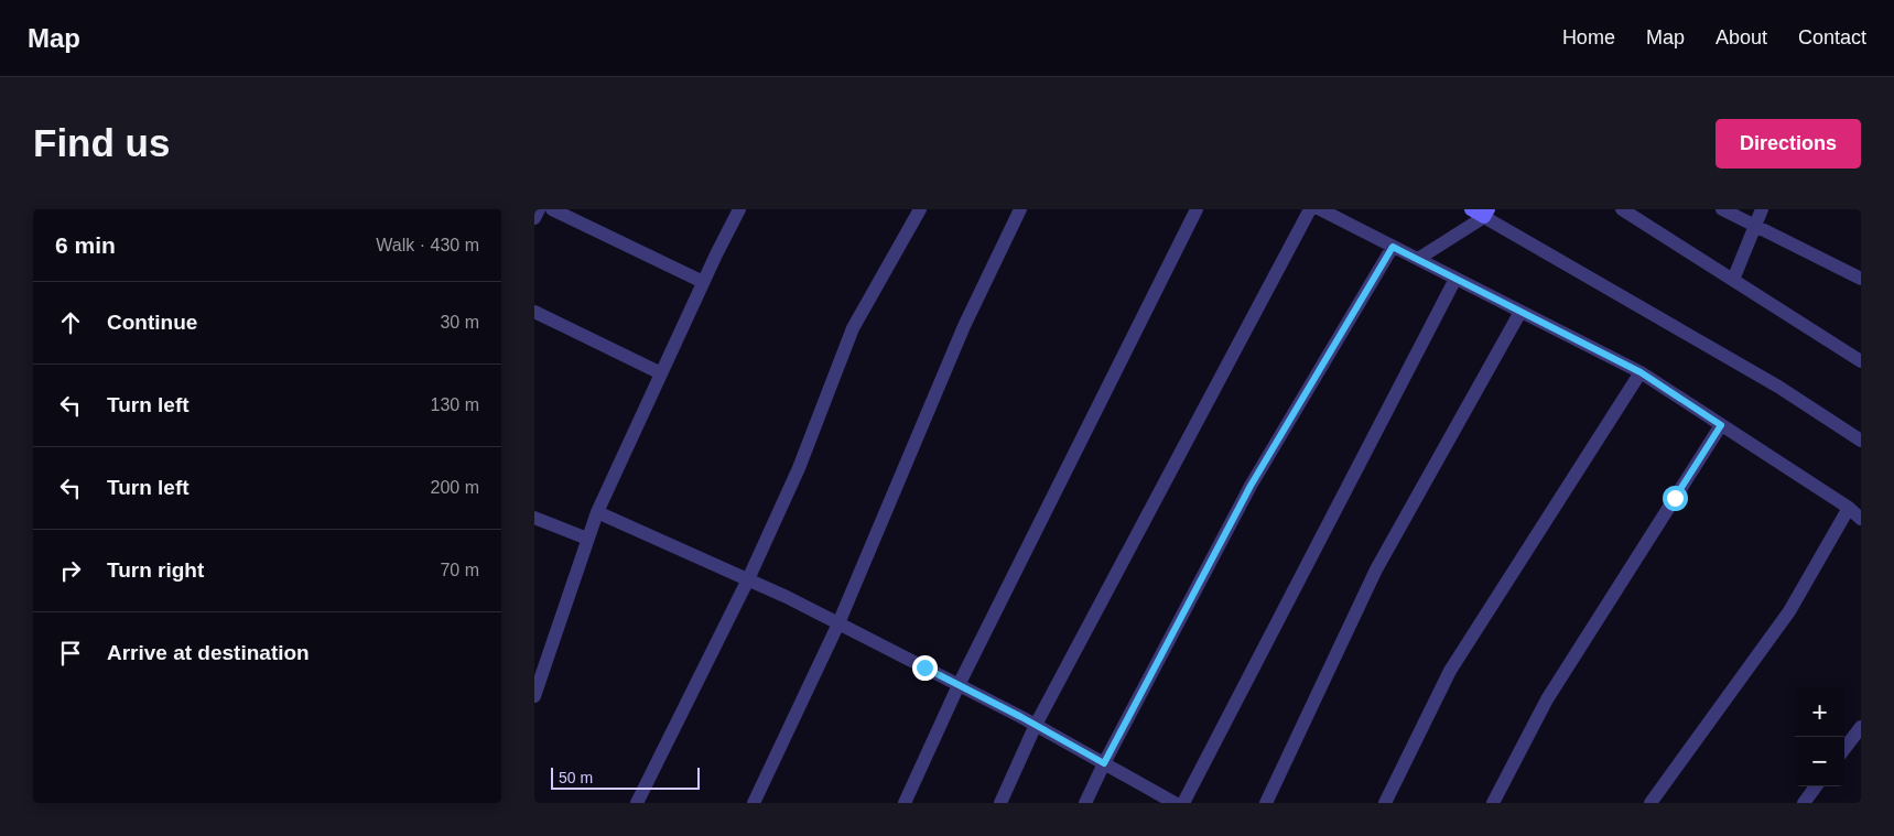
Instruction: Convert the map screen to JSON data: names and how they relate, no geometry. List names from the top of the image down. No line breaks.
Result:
{"scale_bar":"50 m","page":{"header":"Map","nav":["Home","Map","About","Contact"],"buttons":"Directions","title":"Find us","heading":["6 min","Walk · 430 m"],"list":[["Continue","30 m"],["Turn left","130 m"],["Turn left","200 m"],["Turn right","70 m"],"Arrive at destination"],"map_buttons":["+","−"],"scale":"50 m"}}
